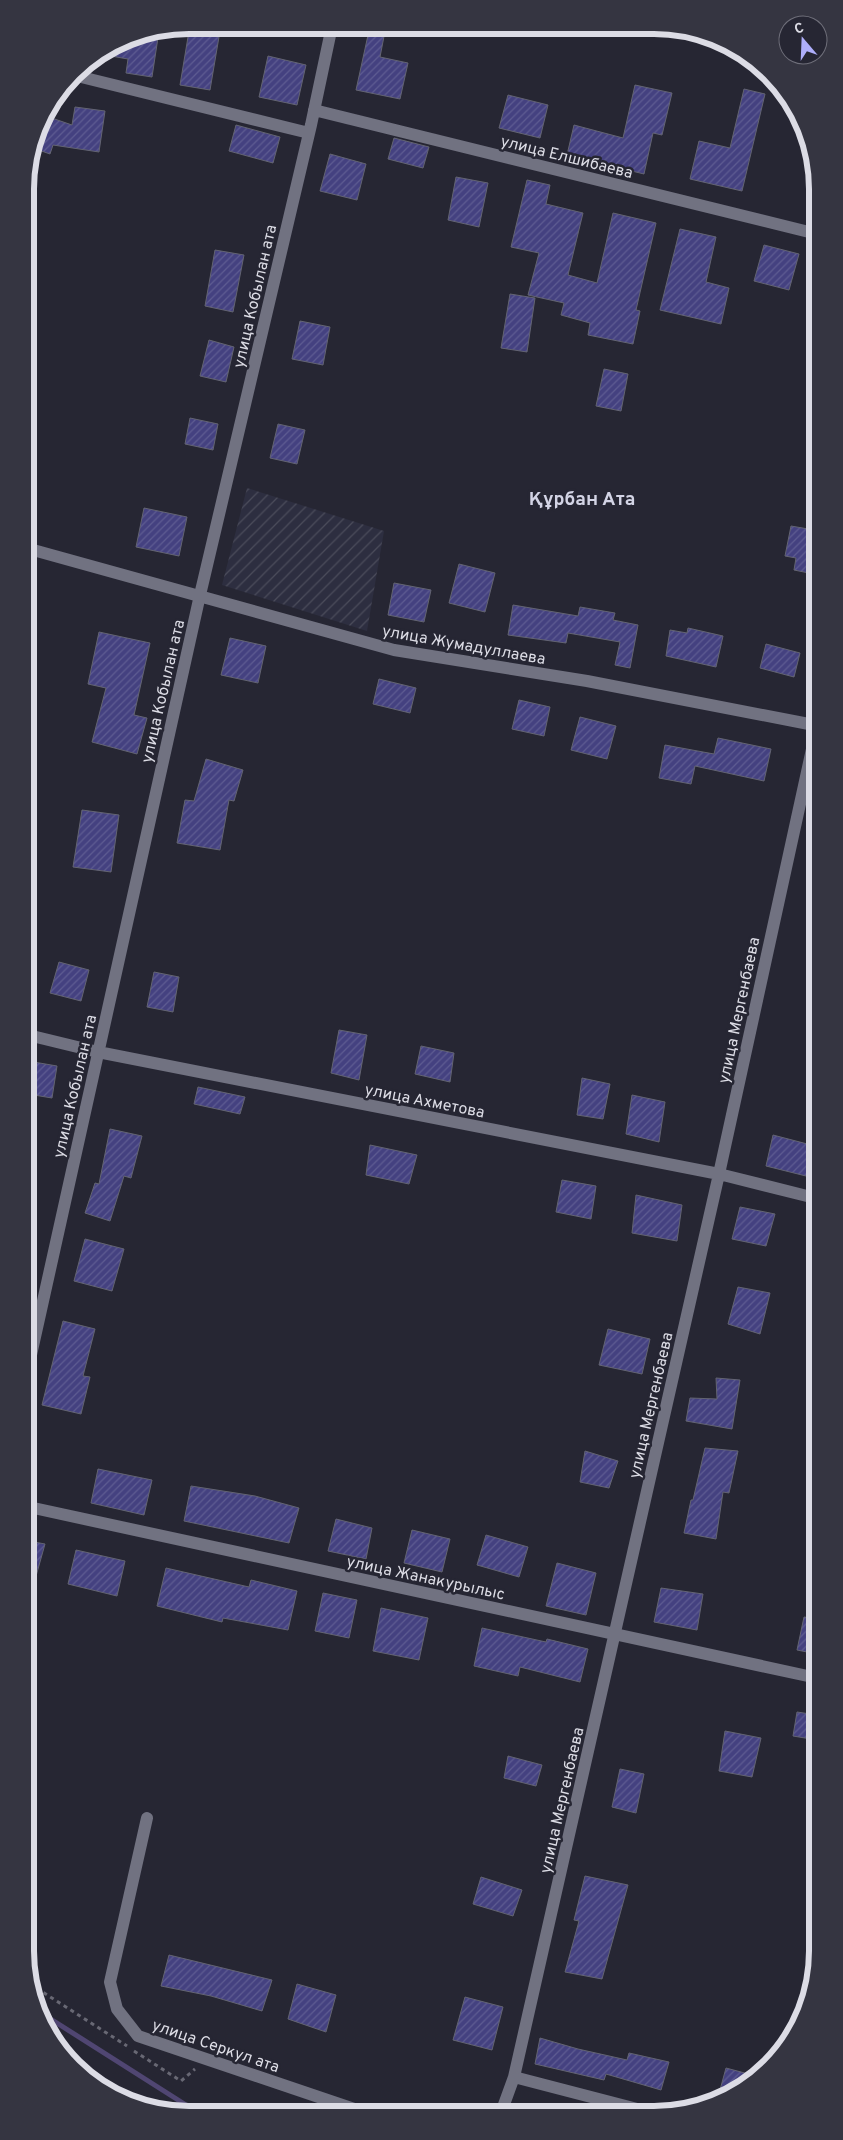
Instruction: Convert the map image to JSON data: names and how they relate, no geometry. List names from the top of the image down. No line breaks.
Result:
{"streets":{"street":["улица Елшибаева","улица Кобылан ата","улица Жумадуллаева","улица Мергенбаева","улица Ахметова","улица Жанакурылыс","улица Серкул ата"]},"crossings":[["улица Елшибаева","улица Кобылан ата"],["улица Кобылан ата","улица Жумадуллаева"],["улица Кобылан ата","улица Ахметова"],["улица Мергенбаева","улица Ахметова"],["улица Мергенбаева","улица Жанакурылыс"]],"districts":["Құрбан Ата"],"north":"top"}
